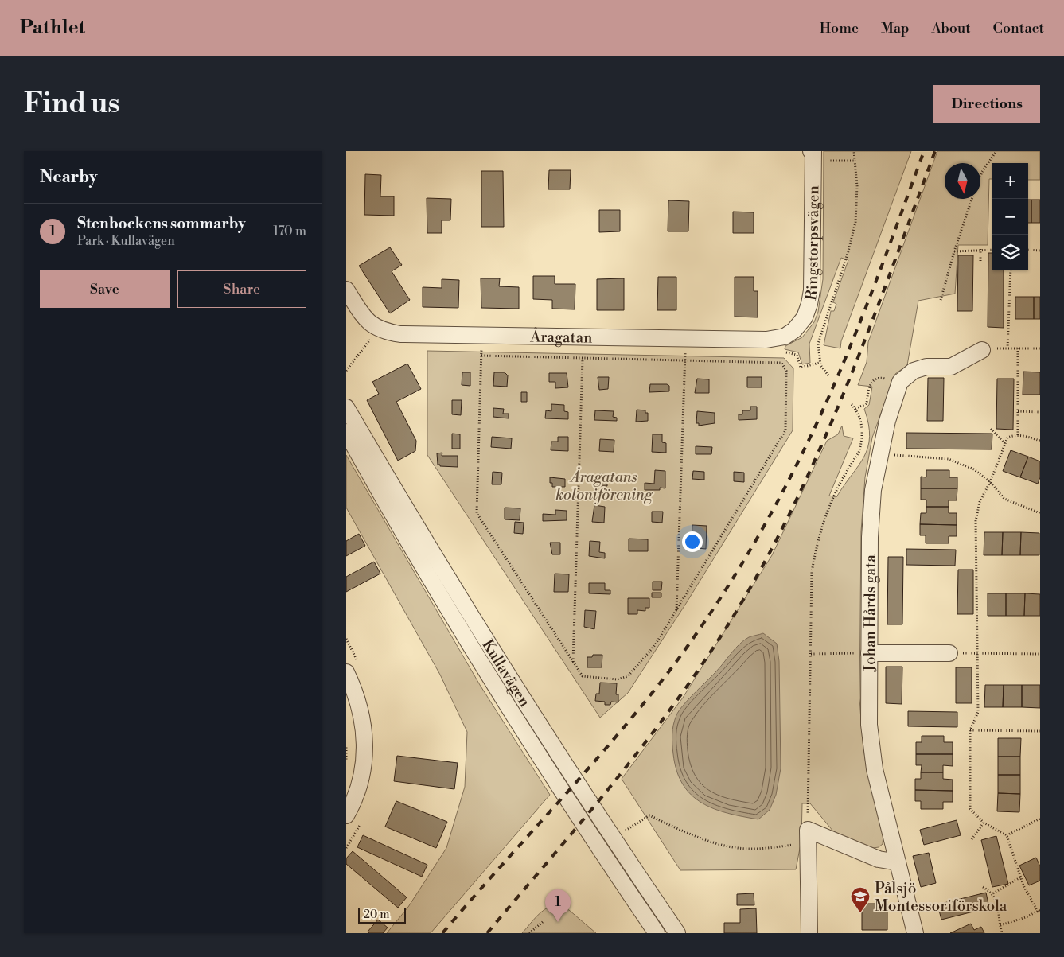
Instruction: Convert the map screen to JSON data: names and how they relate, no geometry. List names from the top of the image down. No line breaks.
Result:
{"streets":{"street":["Ringstorpsvägen","Åragatan","Johan Hårds gata","Kullavägen"]},"crossings":[["Ringstorpsvägen","Åragatan"]],"parks":["Åragatans koloniförening"],"places":{"school or university":["Pålsjö Montessoriförskola"]},"scale_bar":"20 m","north":"bottom","page":{"header":"Pathlet","nav":["Home","Map","About","Contact"],"buttons":["Directions",["Save","Share"]],"title":"Find us","heading":"Nearby","map_buttons":["+","−"],"list":[{"mark":"1","name":"Stenbockens sommarby","note":"Park · Kullavägen","value":"170 m"}],"pins":"1","scale":"20 m"}}
